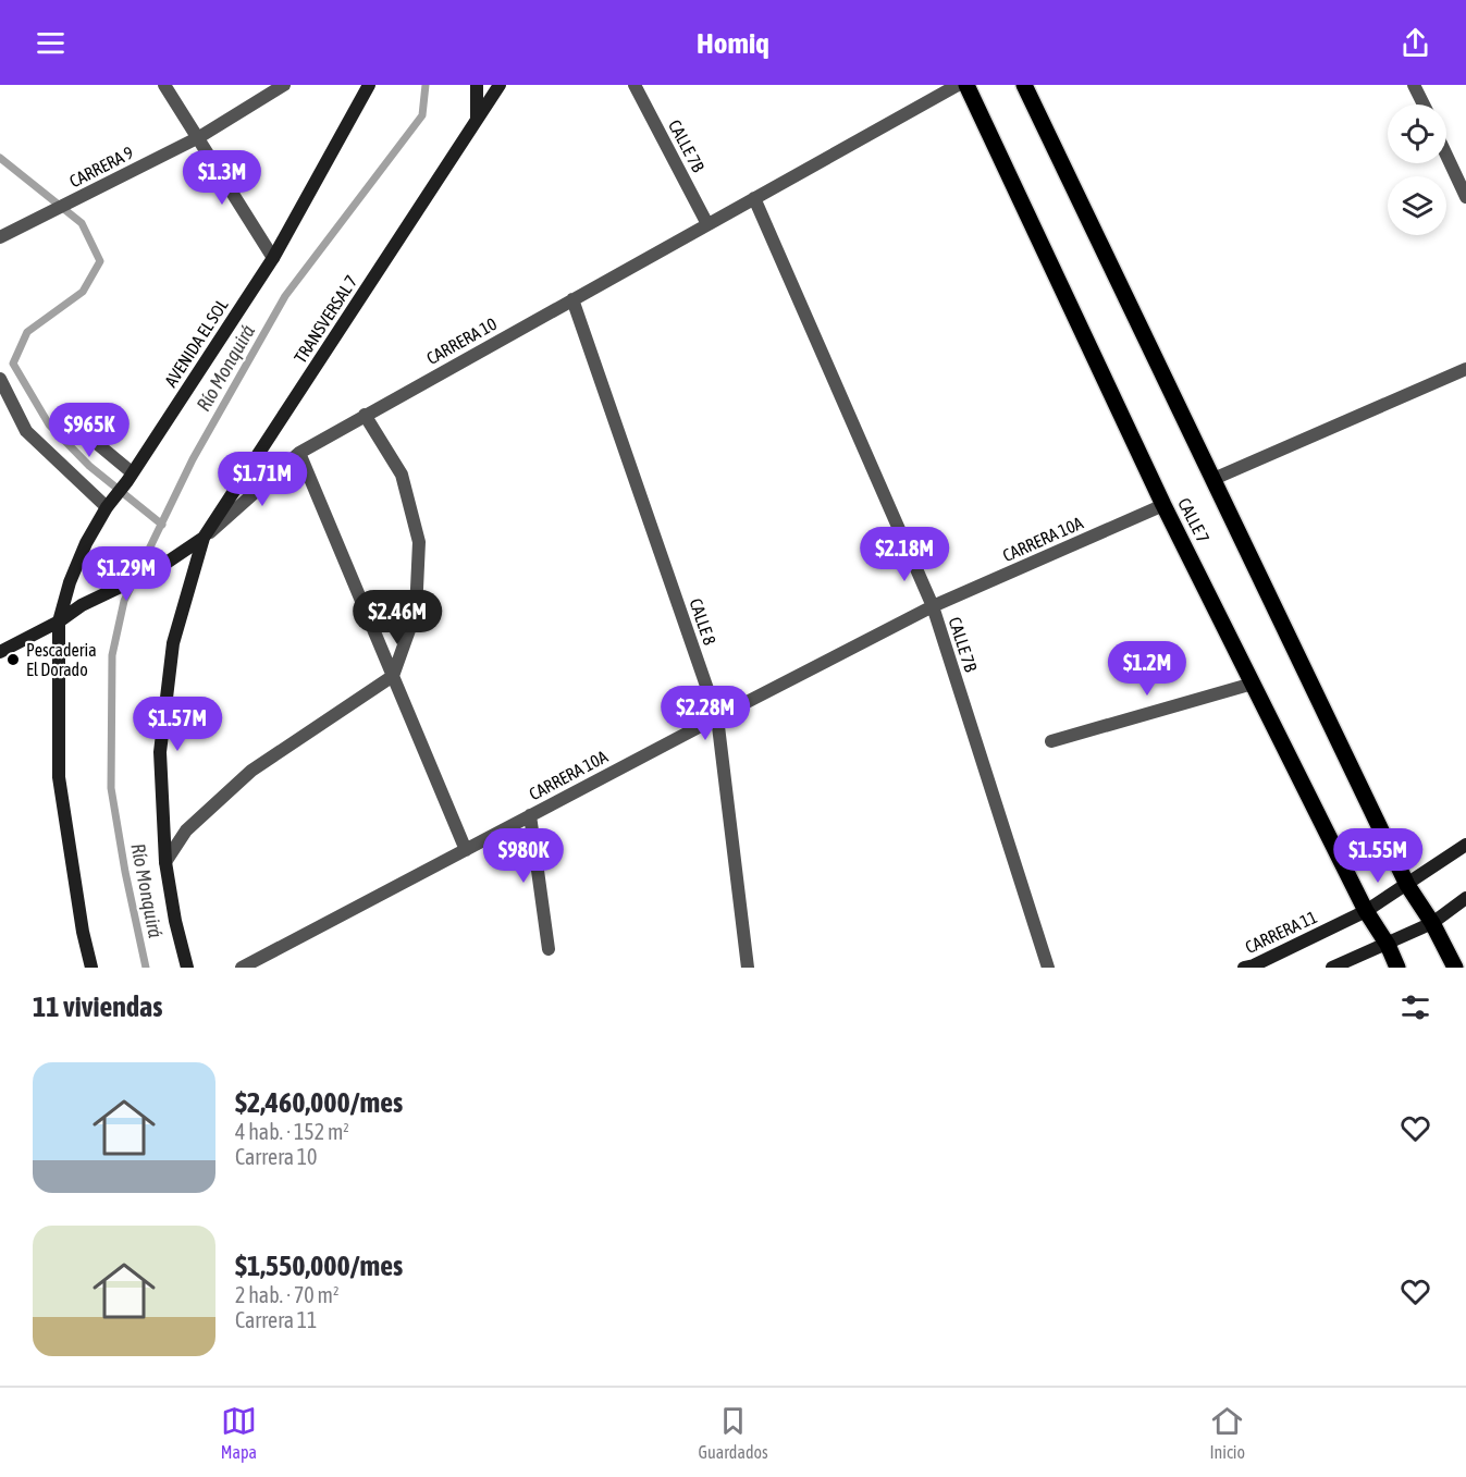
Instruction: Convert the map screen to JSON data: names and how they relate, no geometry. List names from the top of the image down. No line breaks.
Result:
{"streets":{"main road":["CALLE 7"],"street":["CALLE 7B","CARRERA 9","TRANSVERSAL 7","CARRERA 10","AVENIDA EL SOL","CARRERA 10A","CALLE 8","CARRERA 11"]},"crossings":[["CALLE 7B","CARRERA 10"],["CALLE 7B","CARRERA 10A"],["TRANSVERSAL 7","CARRERA 10"],["CARRERA 10","AVENIDA EL SOL"],["CARRERA 10","CALLE 8"],["CALLE 7","CARRERA 10A"],["CALLE 7","CARRERA 11"],["CARRERA 10A","CALLE 8"]],"water":["Río Monquirá"],"places":["Pescaderia El Dorado"],"page":{"header":"Homiq","price":["$1.3M","$965K","$1.71M","$2.18M","$1.29M","$2.46M","$1.2M","$2.28M","$1.57M","$980K","$1.55M"],"heading":"11 viviendas","list":[{"name":"$2,460,000/mes","note":"4 hab. · 152 m² · Carrera 10"},{"name":"$1,550,000/mes","note":"2 hab. · 70 m² · Carrera 11"}],"tabs":["Mapa","Guardados","Inicio"]}}
